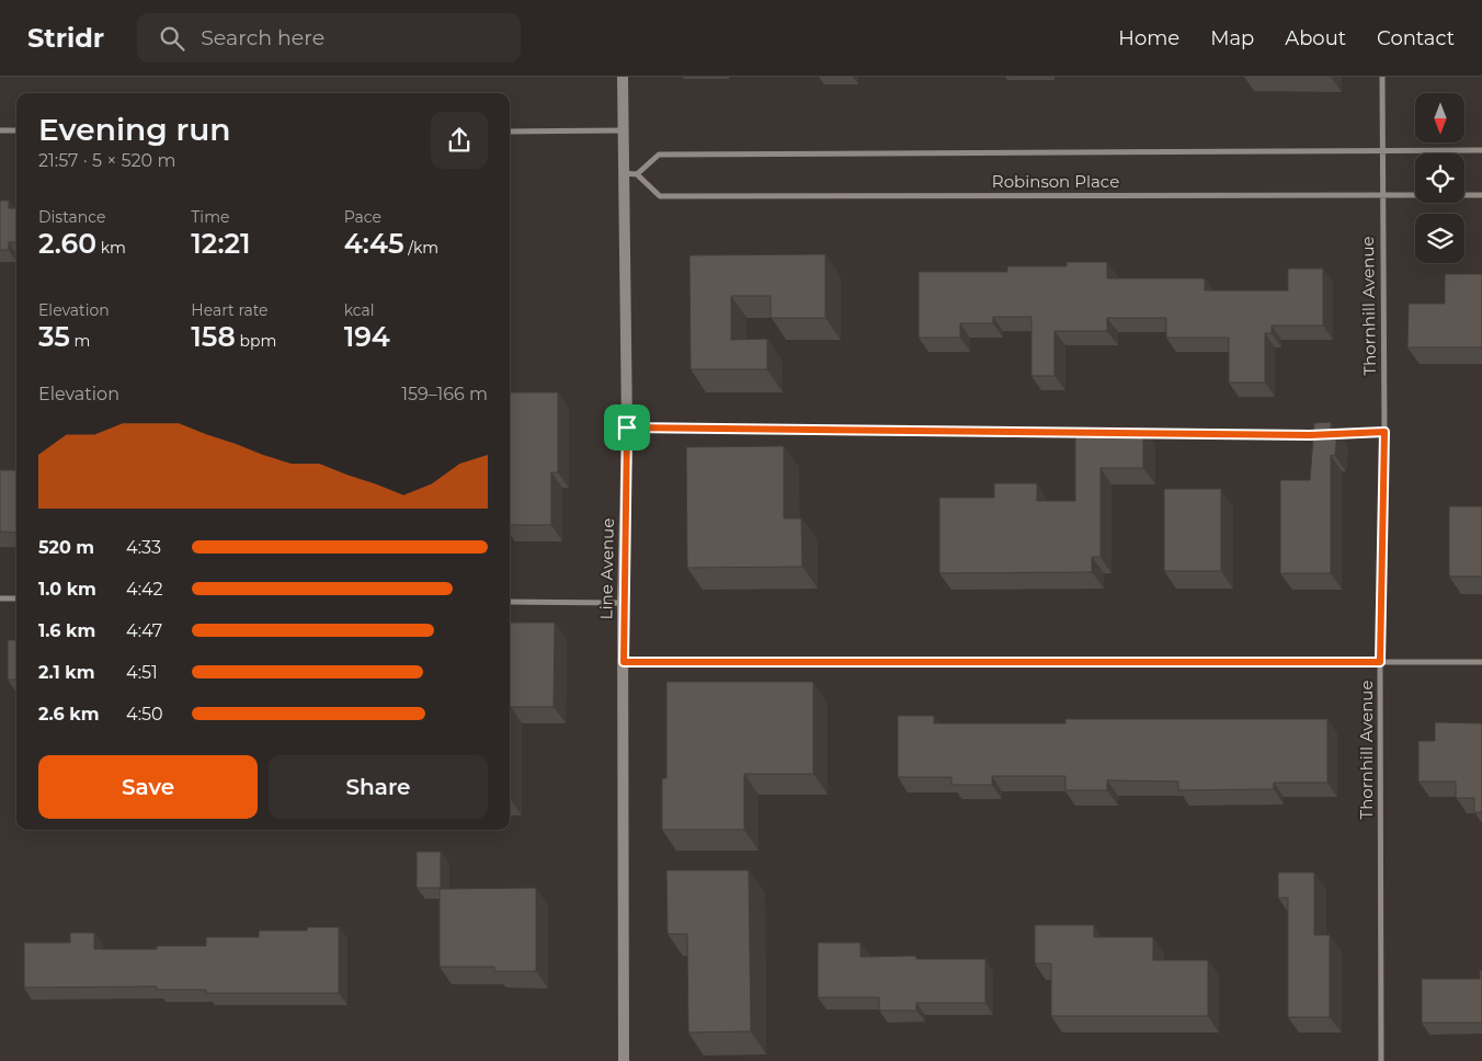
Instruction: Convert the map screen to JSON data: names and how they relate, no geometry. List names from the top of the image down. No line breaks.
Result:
{"streets":{"main road":["Line Avenue"],"street":["Robinson Place","Thornhill Avenue"]},"crossings":[["Robinson Place","Thornhill Avenue"]],"north":"bottom","page":{"header":"Stridr","search":"Search here","nav":["Home","Map","About","Contact"],"heading":["Evening run","21:57 · 5 × 520 m"],"stats":[["Distance","2.60 km"],["Time","12:21"],["Pace","4:45 /km"],["Elevation","35 m"],["Heart rate","158 bpm"],["kcal","194"]],"chart":["Elevation","159–166 m"],"list":[{"name":"520 m","note":"4:33"},{"name":"1.0 km","note":"4:42"},{"name":"1.6 km","note":"4:47"},{"name":"2.1 km","note":"4:51"},{"name":"2.6 km","note":"4:50"}],"buttons":["Save","Share"]}}
